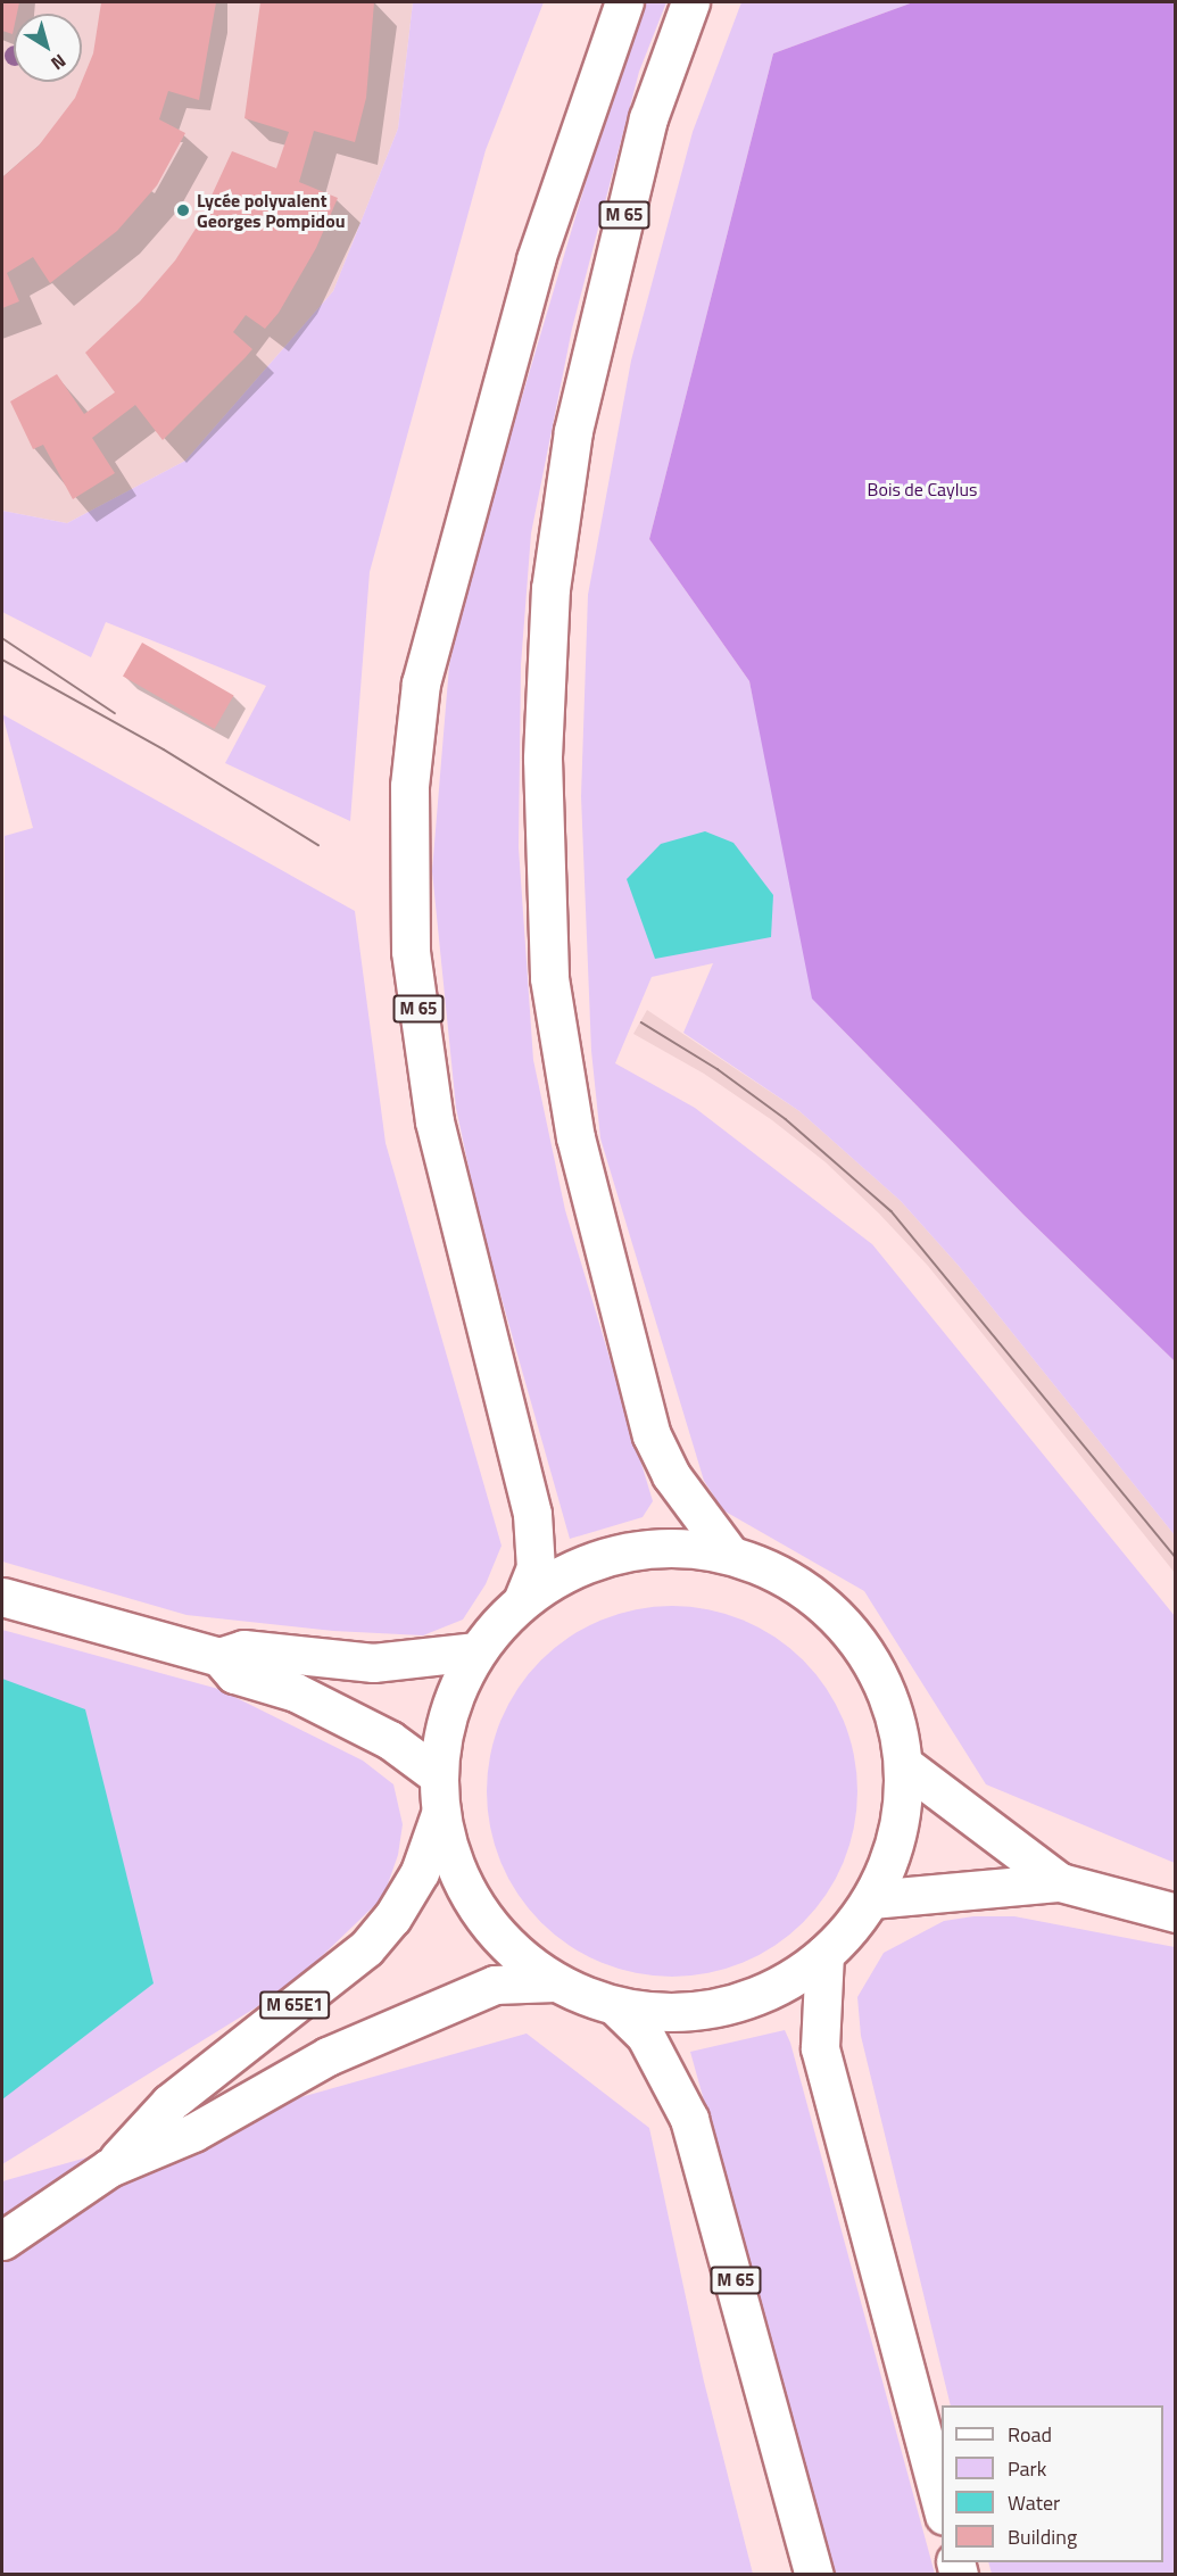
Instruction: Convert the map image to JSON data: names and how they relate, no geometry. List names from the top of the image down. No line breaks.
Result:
{"streets":{"main road":["M 65","M 65E1"]},"parks":["Bois de Caylus"],"places":["Lycée polyvalent Georges Pompidou"],"legend":["Road","Park","Water","Building"],"north":"bottom right"}
